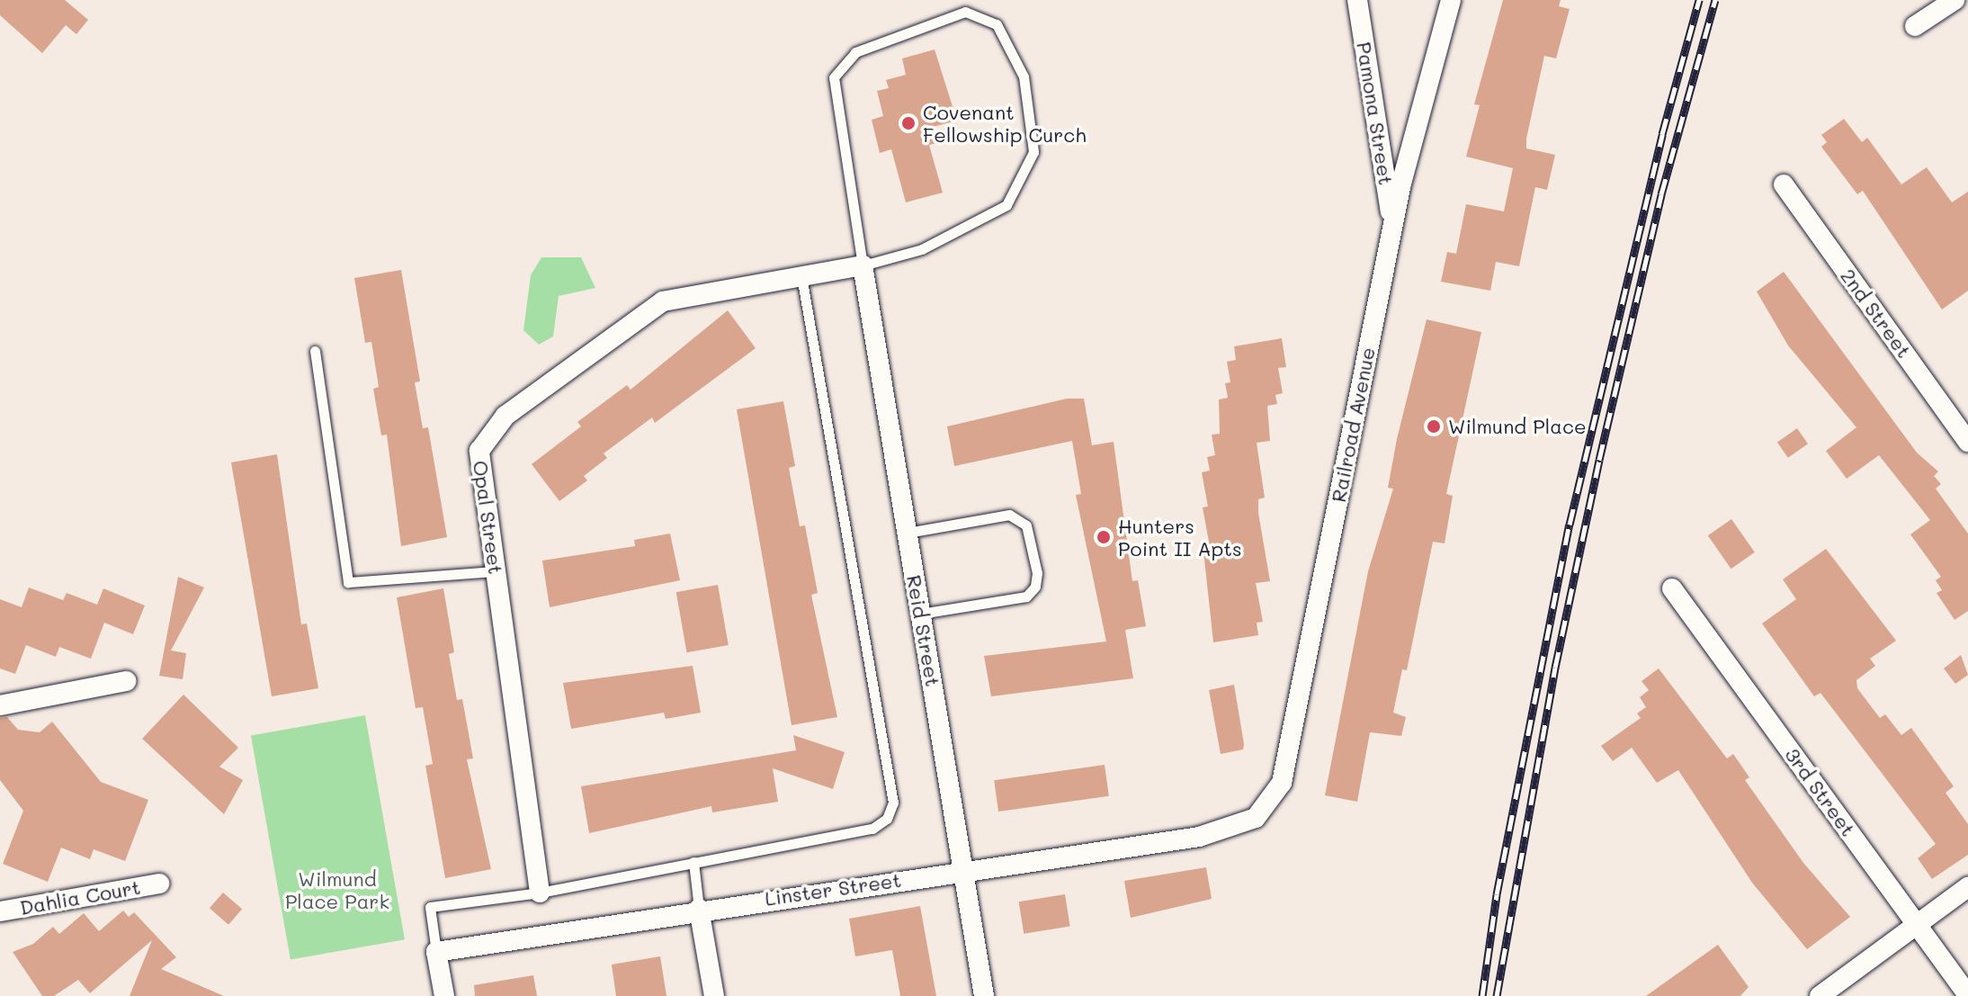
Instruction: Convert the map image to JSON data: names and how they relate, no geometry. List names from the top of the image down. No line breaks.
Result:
{"streets":{"street":["Pamona Street","2nd Street","Railroad Avenue","Opal Street","Reid Street","3rd Street","Linster Street","Dahlia Court"]},"crossings":[["Pamona Street","Railroad Avenue"],["Railroad Avenue","Linster Street"],["Opal Street","Reid Street"],["Reid Street","Linster Street"]],"parks":["Wilmund Place Park"],"places":["Covenant Fellowship Curch","Wilmund Place","Hunters Point II Apts"]}
